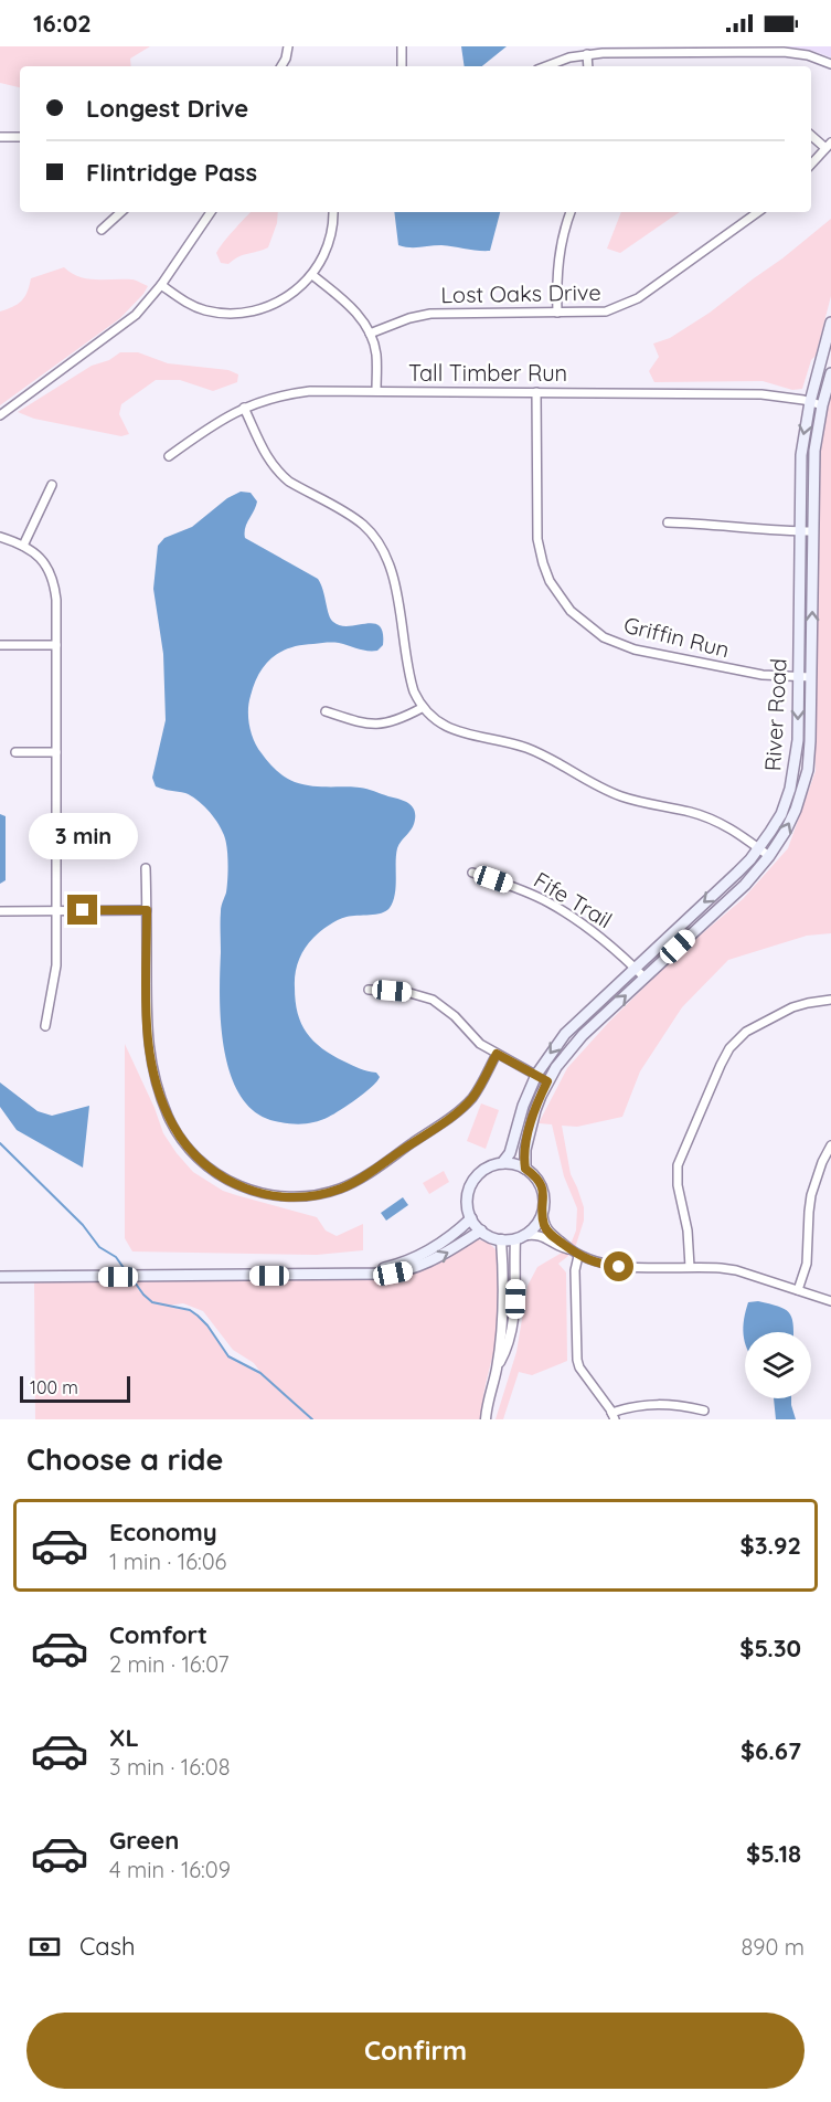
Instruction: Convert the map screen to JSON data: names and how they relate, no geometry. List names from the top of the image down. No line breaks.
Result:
{"streets":{"main road":["River Road"],"street":["Lost Oaks Drive","Tall Timber Run","Griffin Run","Fife Trail"]},"crossings":[["Tall Timber Run","Griffin Run"],["Tall Timber Run","River Road"],["Griffin Run","River Road"],["River Road","Fife Trail"]],"scale_bar":"100 m","page":{"status":"16:02","banner":["Longest Drive","Flintridge Pass"],"bubble":"3 min","scale":"100 m","heading":"Choose a ride","list":[{"name":"Economy","note":"1 min · 16:06","value":"$3.92"},{"name":"Comfort","note":"2 min · 16:07","value":"$5.30"},{"name":"XL","note":"3 min · 16:08","value":"$6.67"},{"name":"Green","note":"4 min · 16:09","value":"$5.18"}],"pay":["Cash","890 m"],"buttons":"Confirm"}}
